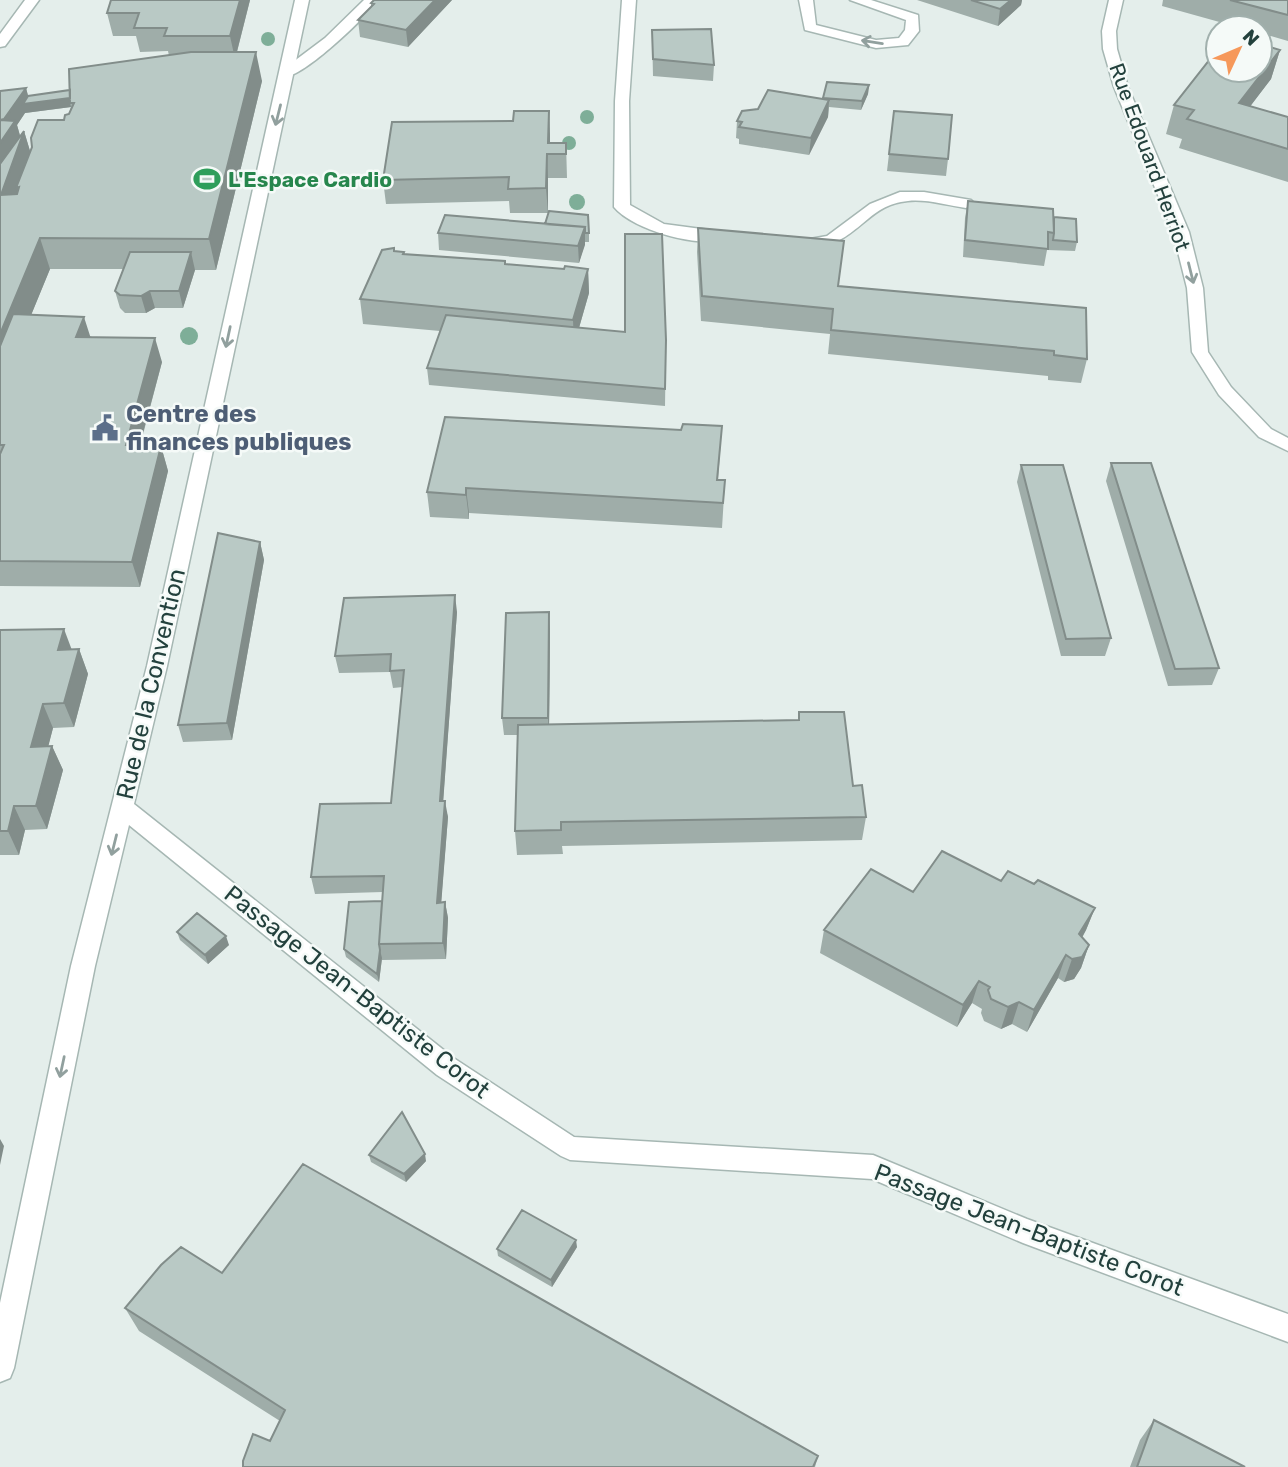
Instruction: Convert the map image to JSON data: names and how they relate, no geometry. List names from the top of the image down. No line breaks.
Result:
{"streets":{"street":["Rue Edouard Herriot","Rue de la Convention","Passage Jean-Baptiste Corot"]},"crossings":[["Rue de la Convention","Passage Jean-Baptiste Corot"]],"one_way":["Rue Edouard Herriot","Rue de la Convention"],"places":{"sports":["L'Espace Cardio"],"public building":["Centre des finances publiques"]},"north":"top right"}
